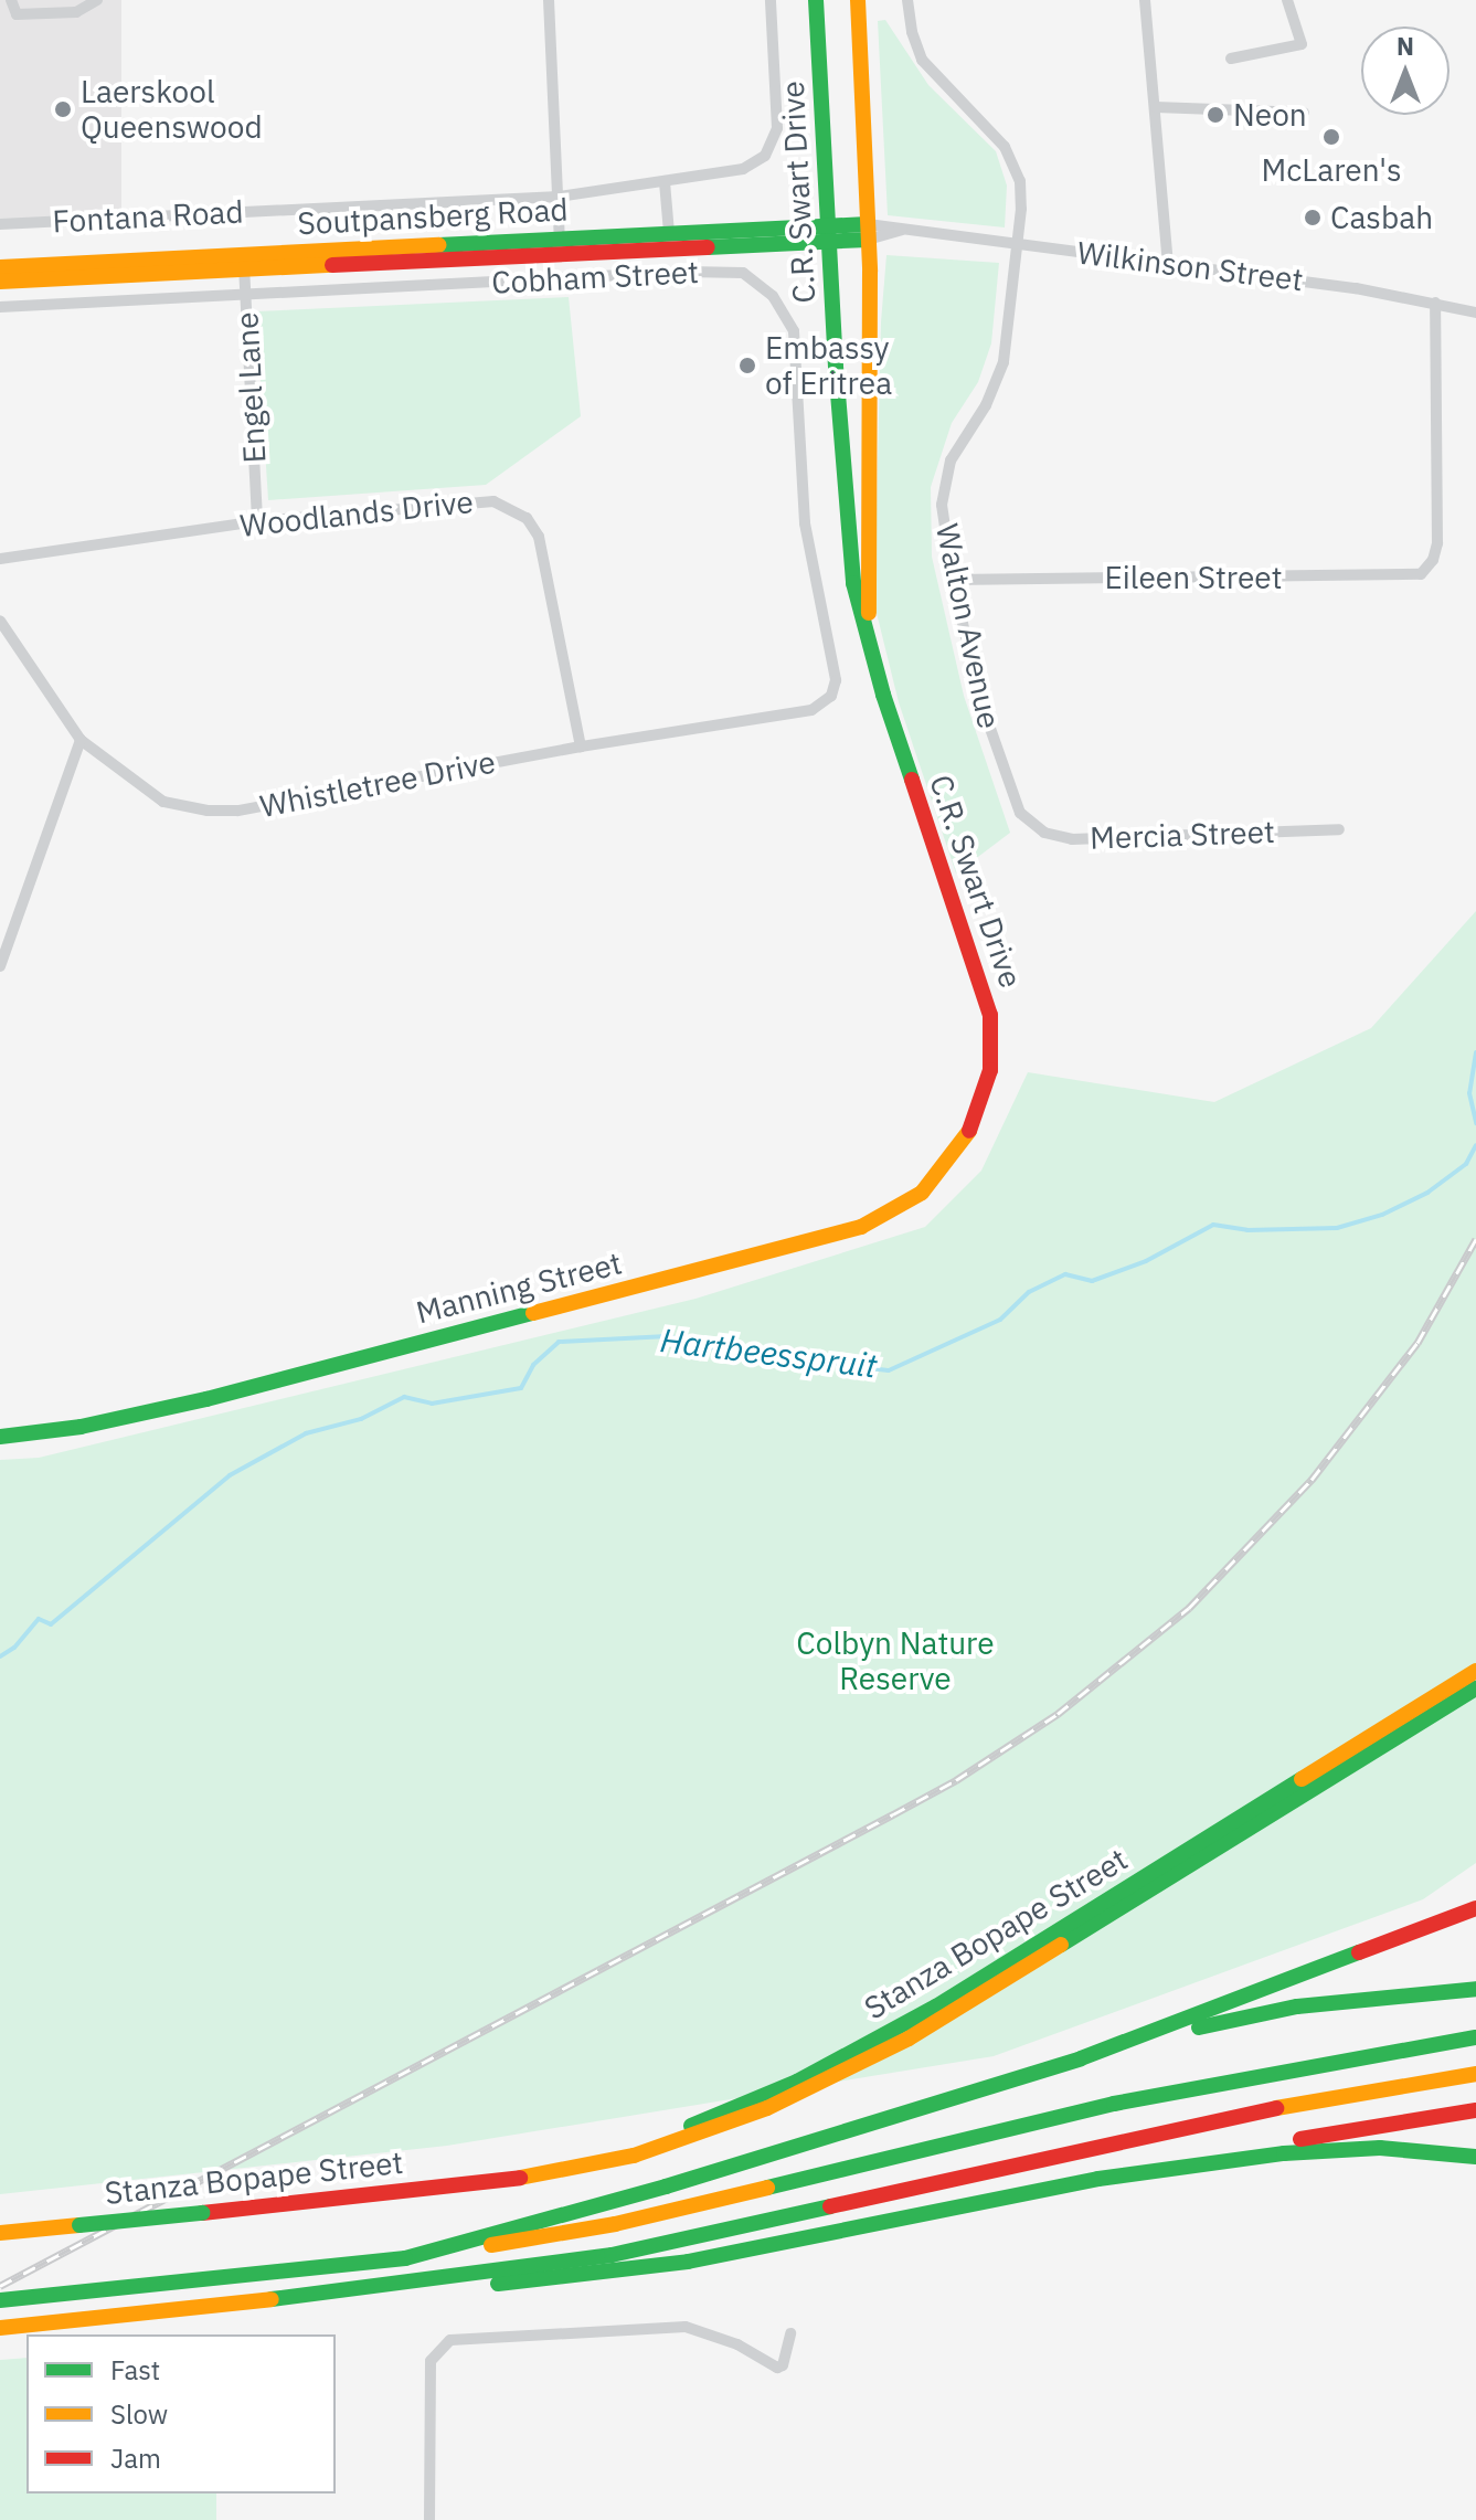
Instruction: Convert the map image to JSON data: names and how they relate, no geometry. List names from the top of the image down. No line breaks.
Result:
{"streets":{"main road":["C.R. Swart Drive","Soutpansberg Road","Manning Street","Stanza Bopape Street"],"street":["Fontana Road","Wilkinson Street","Cobham Street","Engel Lane","Woodlands Drive","Eileen Street","Walton Avenue","Whistletree Drive","Mercia Street"]},"crossings":[["C.R. Swart Drive","Soutpansberg Road"],["C.R. Swart Drive","Wilkinson Street"],["C.R. Swart Drive","Manning Street"],["Soutpansberg Road","Wilkinson Street"],["Soutpansberg Road","Engel Lane"],["Wilkinson Street","Eileen Street"],["Wilkinson Street","Walton Avenue"],["Cobham Street","Engel Lane"],["Cobham Street","Whistletree Drive"],["Engel Lane","Woodlands Drive"],["Woodlands Drive","Whistletree Drive"],["Eileen Street","Walton Avenue"],["Walton Avenue","Mercia Street"]],"water":["Hartbeesspruit"],"parks":["Colbyn Nature Reserve"],"places":["Laerskool Queenswood","Neon","McLaren's","Casbah","Embassy of Eritrea"],"legend":["Fast","Slow","Jam"],"north":"top"}
